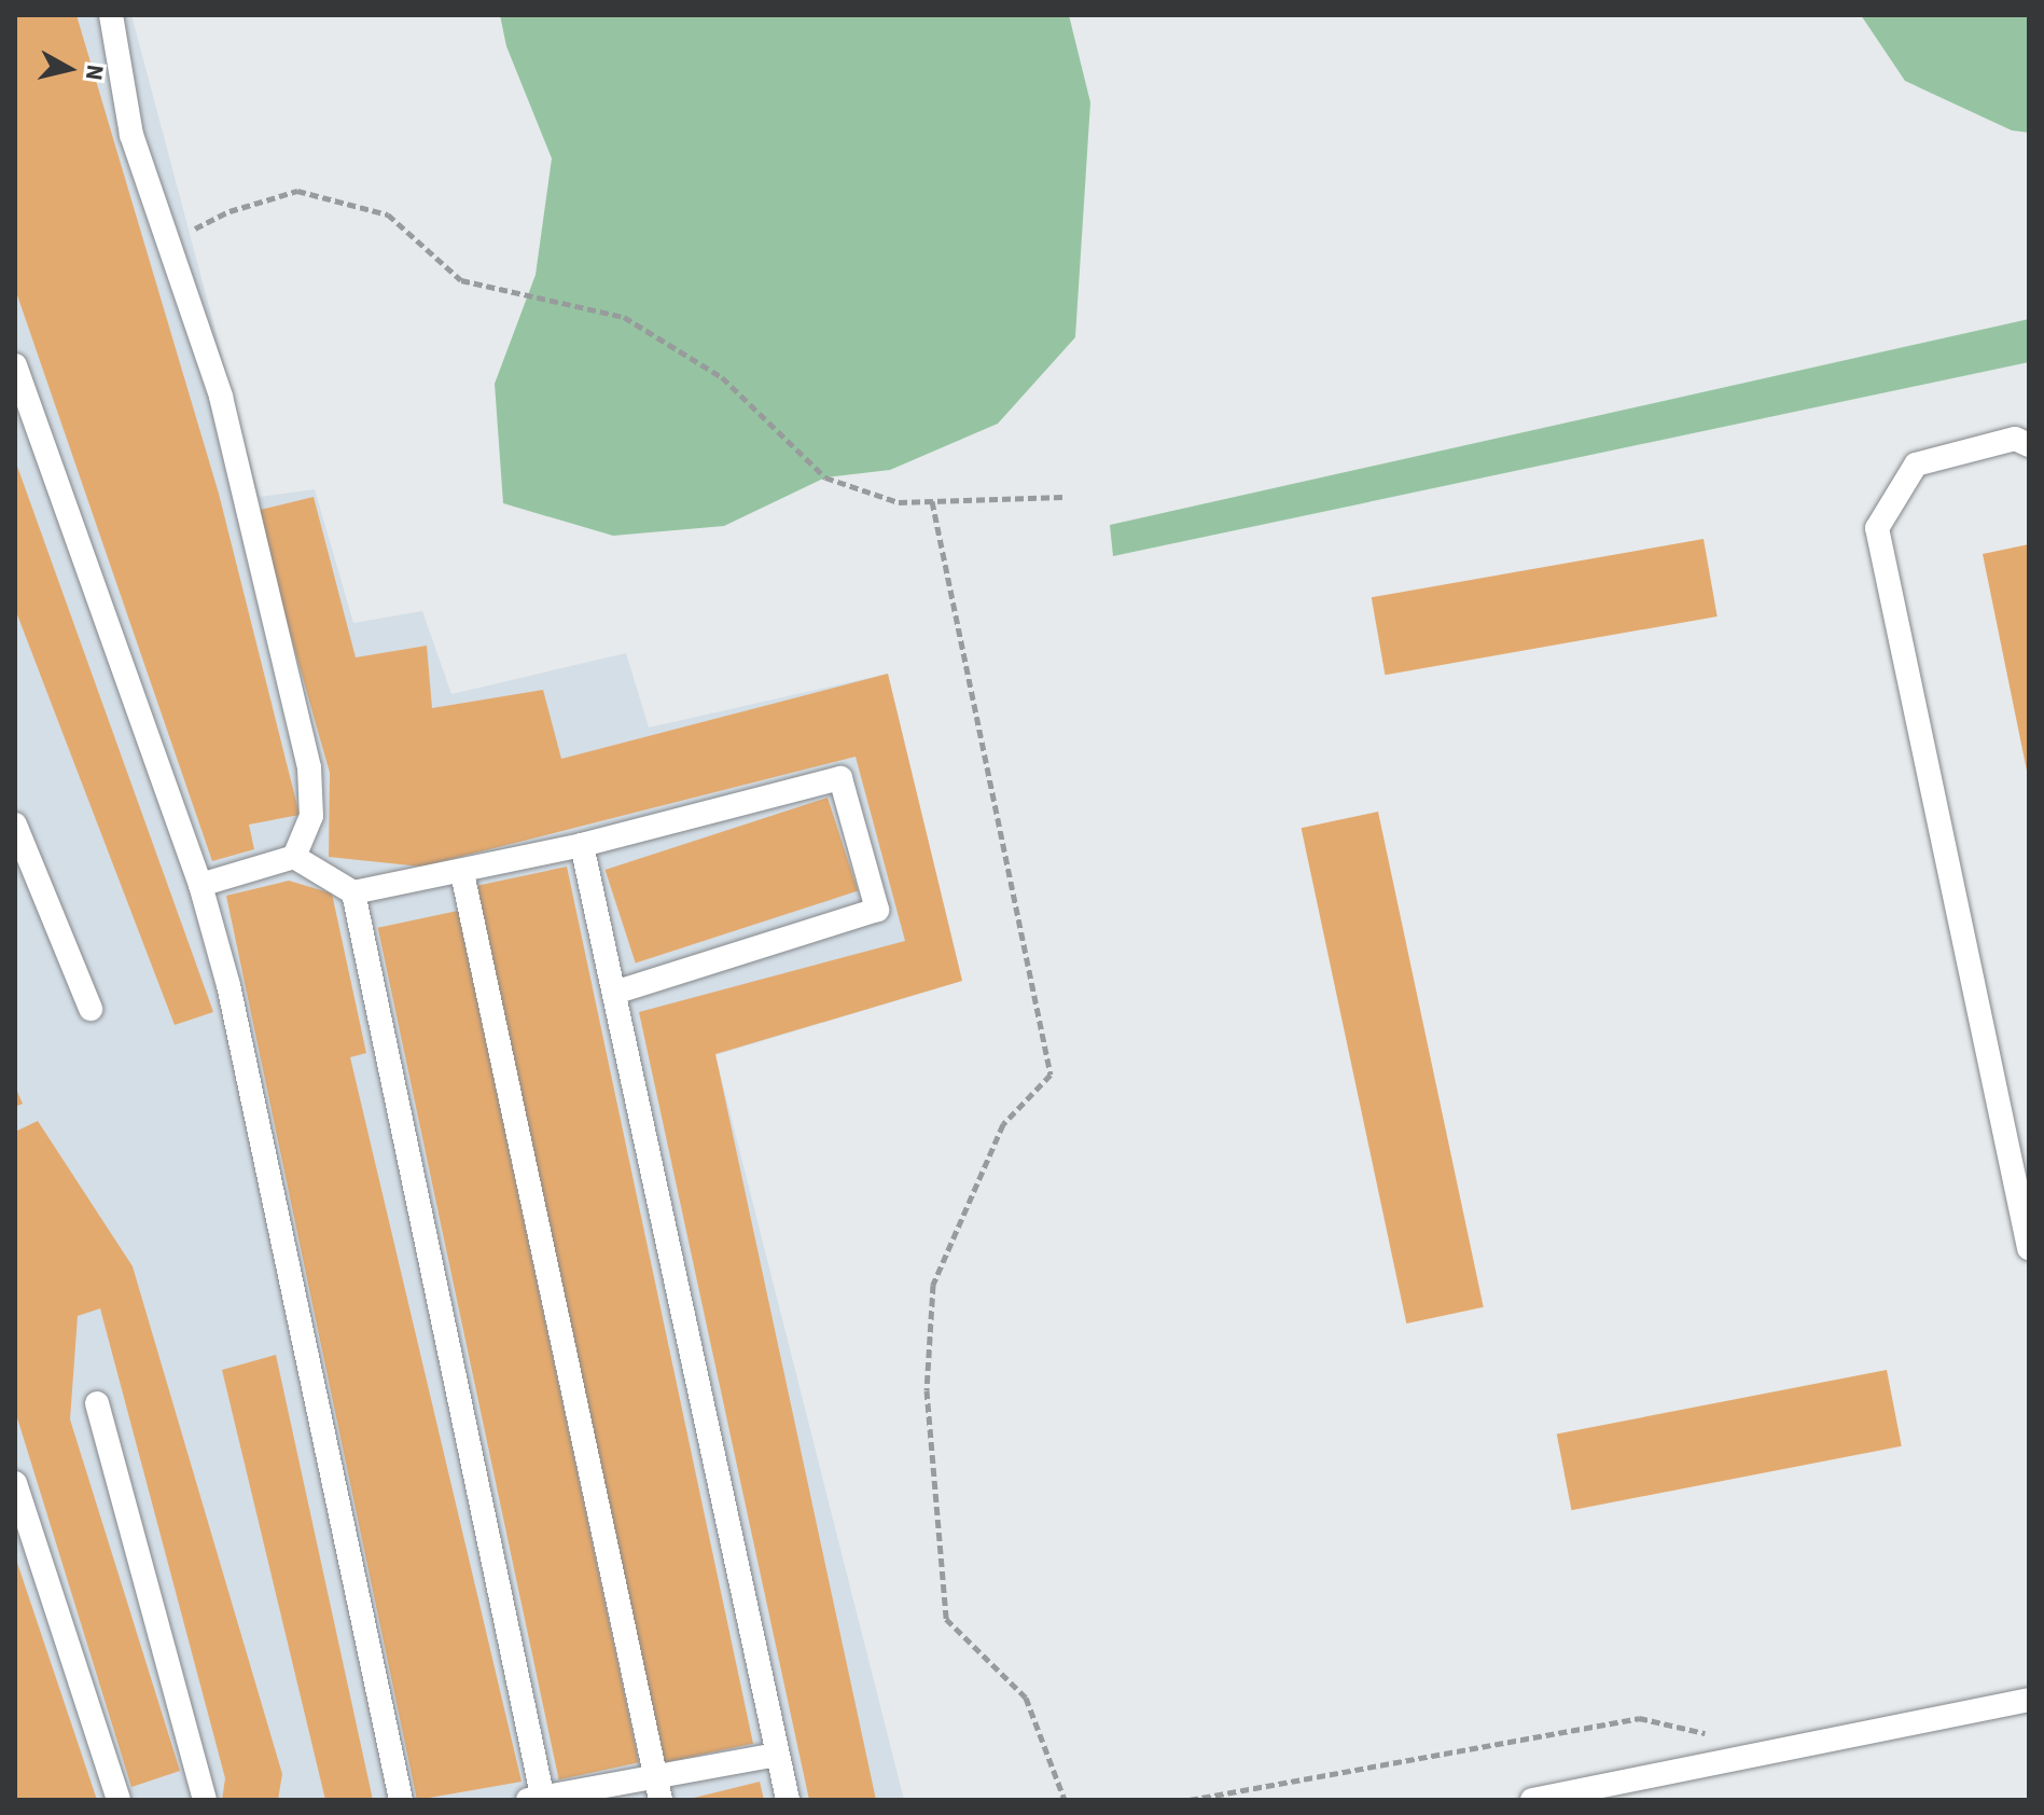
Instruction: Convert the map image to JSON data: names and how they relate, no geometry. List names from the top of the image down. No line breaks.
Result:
{"north":"right"}
